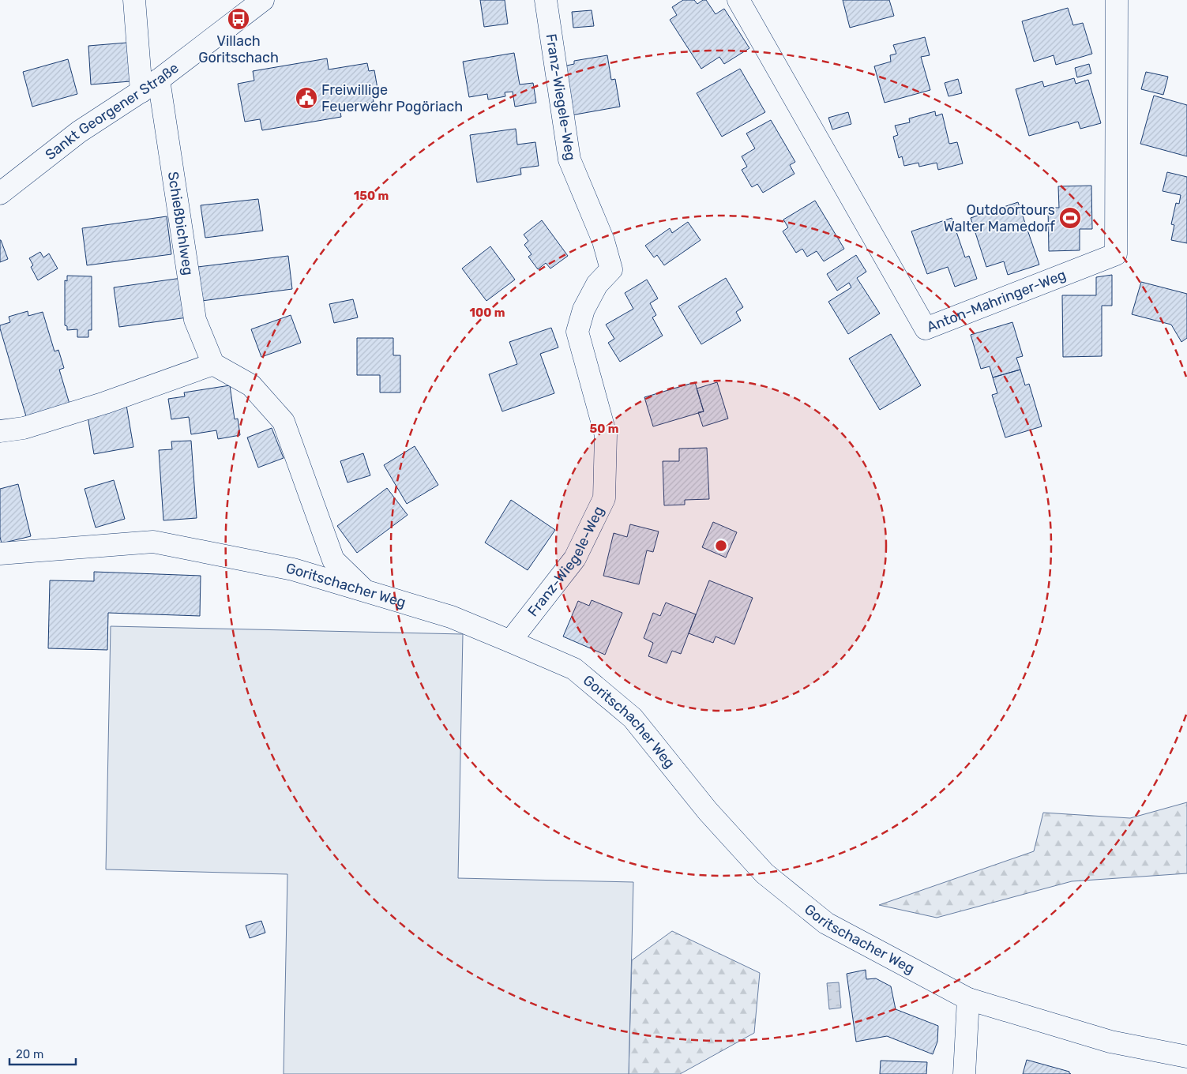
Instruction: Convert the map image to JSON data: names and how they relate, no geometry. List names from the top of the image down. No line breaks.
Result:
{"streets":{"street":["Franz-Wiegele-Weg","Sankt Georgener Straße","Schießbichlweg","Anton-Mahringer-Weg","Goritschacher Weg"]},"crossings":[["Franz-Wiegele-Weg","Goritschacher Weg"],["Sankt Georgener Straße","Schießbichlweg"]],"places":{"bus stop":["Villach Goritschach"],"public building":["Freiwillige Feuerwehr Pogöriach"],"sports":["Outdoortours Walter Mamedorf"]},"scale_bar":"20 m","rings":["150 m","100 m","50 m"]}
